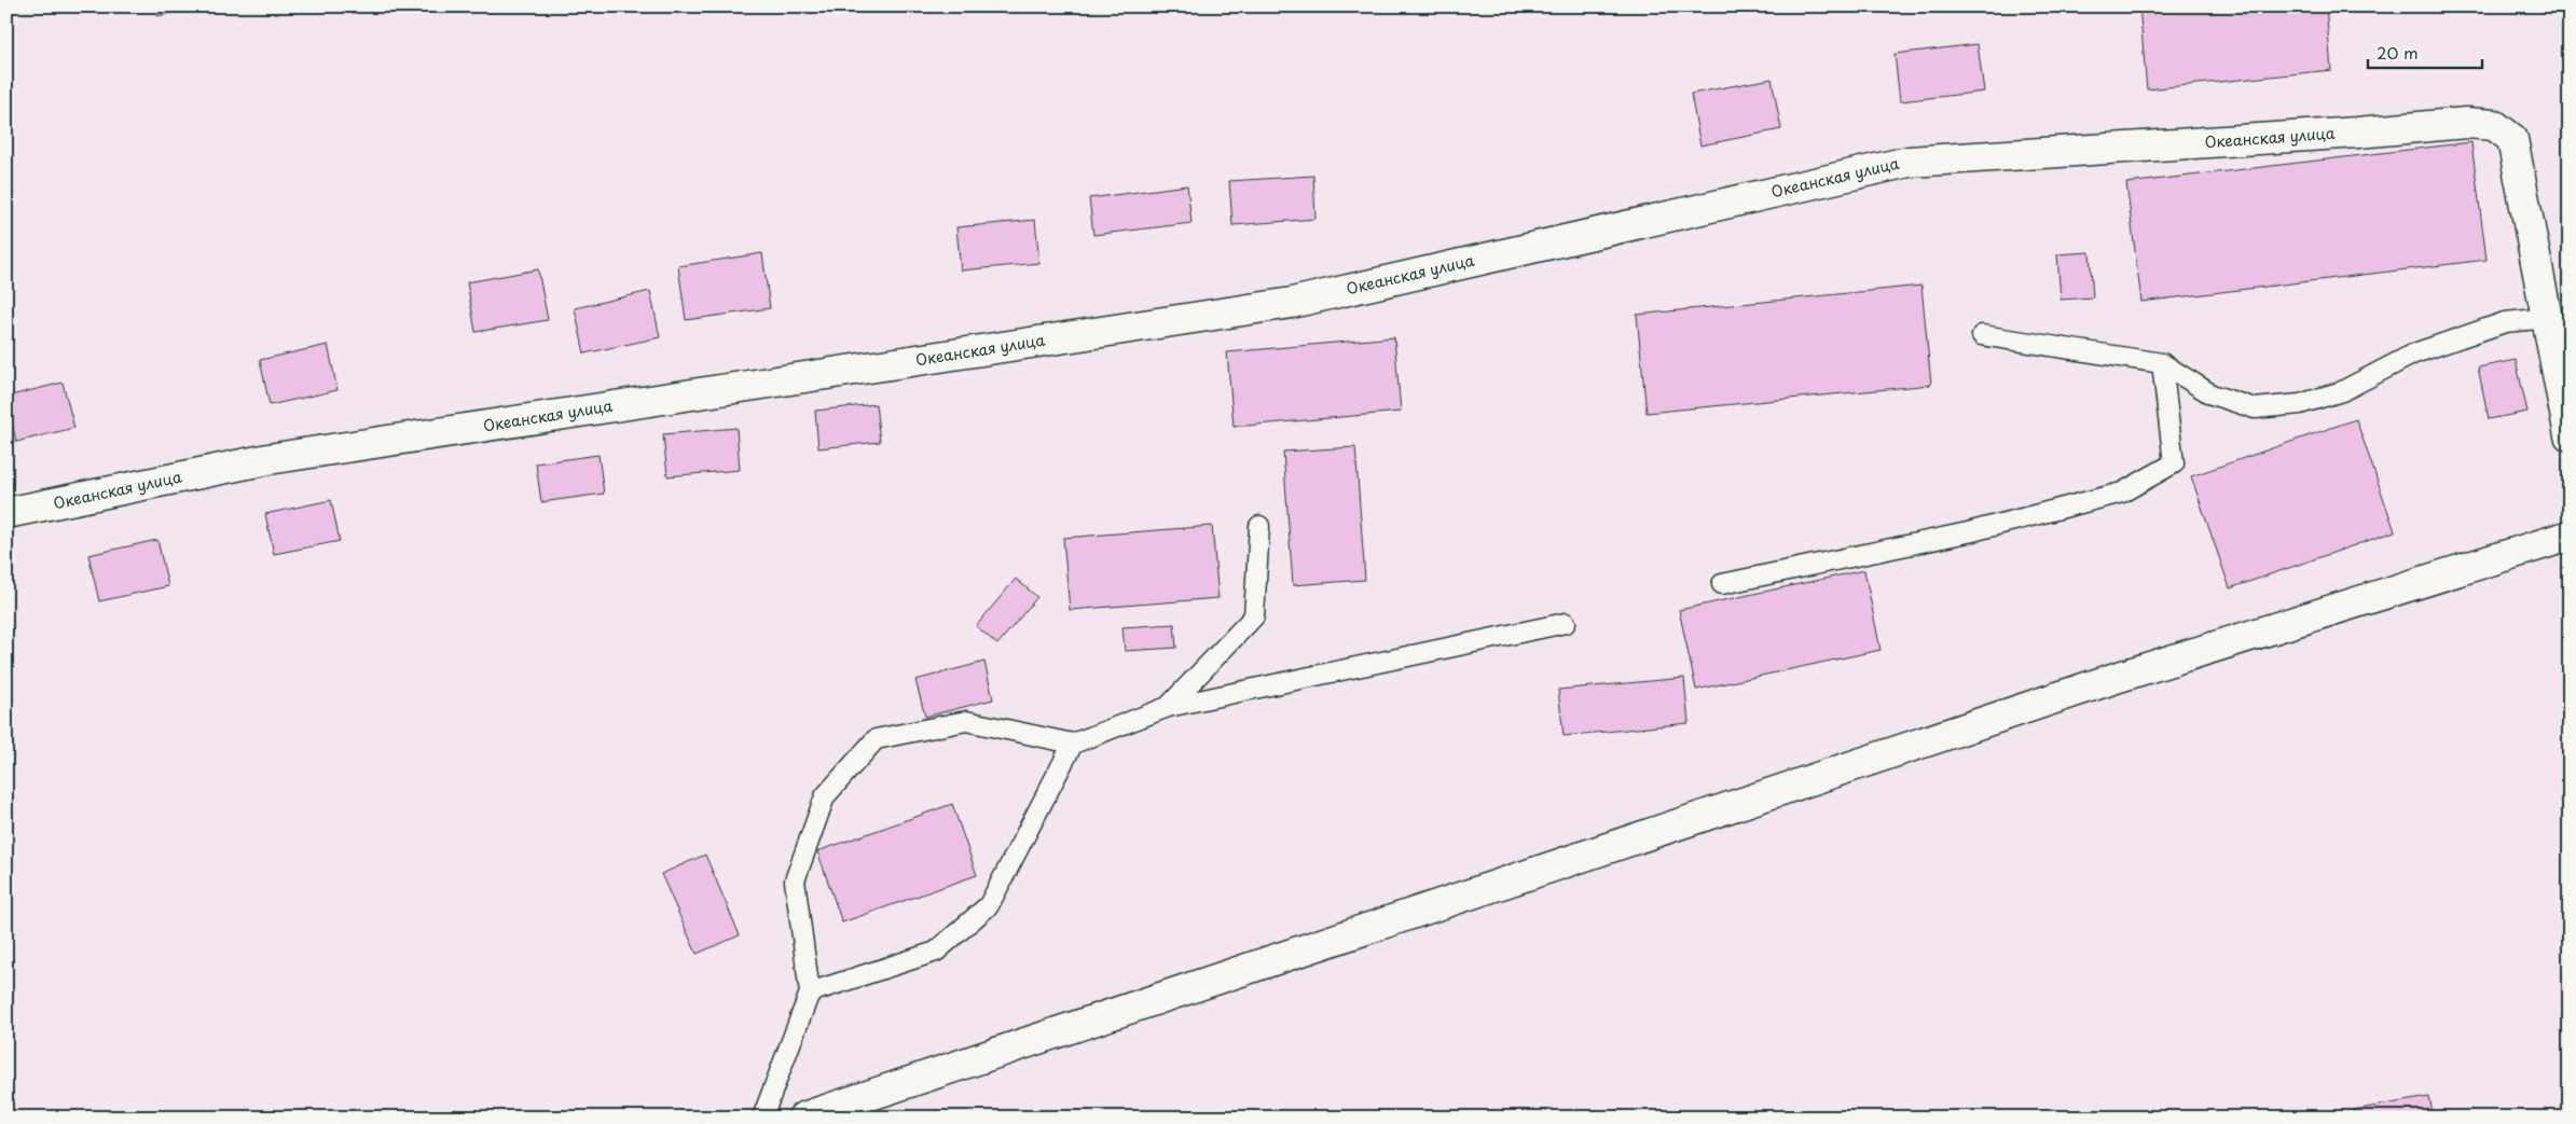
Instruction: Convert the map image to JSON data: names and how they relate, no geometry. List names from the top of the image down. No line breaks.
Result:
{"streets":{"street":["Океанская улица"]},"scale_bar":"20 m"}
